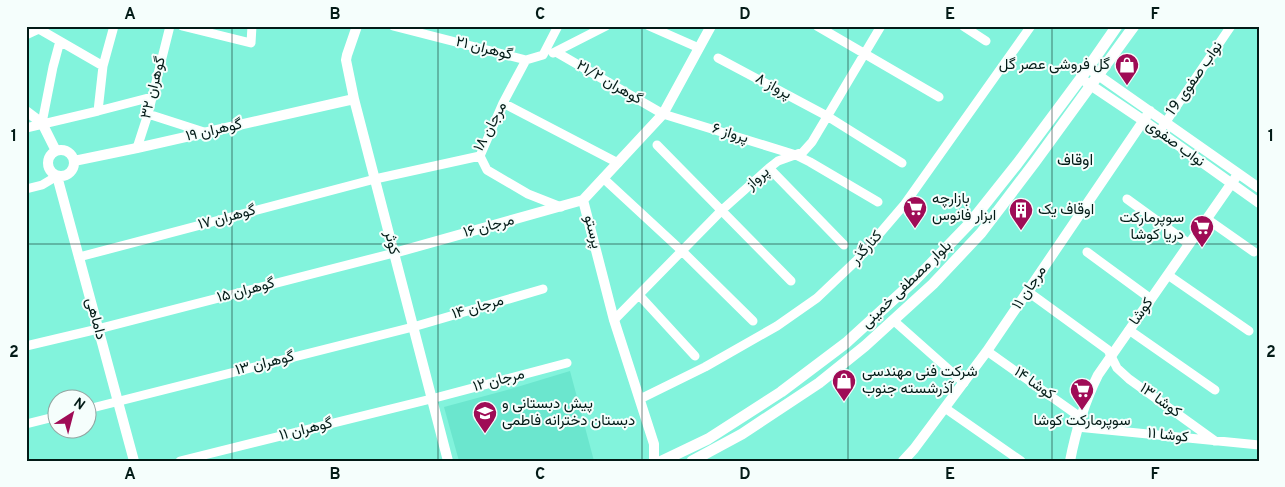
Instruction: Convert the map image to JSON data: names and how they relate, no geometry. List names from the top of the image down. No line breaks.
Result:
{"streets":{"main road":["بلوار مصطفی خمینی"],"street":["گوهران ۲۱","نواب صفوی 19","گوهران ۲۱/۲","پرواز ۸","گوهران ۳۲","مرجان ۱۸","گوهران ۱۹","پرواز ۶","نواب صفوی","پرواز","گوهران ۱۷","مرجان ۱۶","پرستو","کوثر","کنارگذر","مرجان ۱۱","گوهران ۱۵","مرجان ۱۴","کوشا","داماهی","گوهران ۱۳","مرجان ۱۲","کوشا ۱۴","کوشا ۱۳","گوهران ۱۱","کوشا ۱۱"]},"crossings":[["گوهران ۲۱","گوهران ۲۱/۲"],["گوهران ۲۱","مرجان ۱۸"],["نواب صفوی 19","نواب صفوی"],["گوهران ۲۱/۲","پرواز ۶"],["گوهران ۲۱/۲","پرستو"],["پرواز ۸","پرواز"],["گوهران ۳۲","گوهران ۱۹"],["مرجان ۱۸","گوهران ۱۷"],["مرجان ۱۸","کوثر"],["گوهران ۱۹","کوثر"],["گوهران ۱۹","داماهی"],["پرواز ۶","پرواز"],["پرواز ۶","پرستو"],["نواب صفوی","بلوار مصطفی خمینی"],["نواب صفوی","مرجان ۱۱"],["نواب صفوی","کوشا"],["پرواز","پرستو"],["گوهران ۱۷","کوثر"],["گوهران ۱۷","داماهی"],["مرجان ۱۶","پرستو"],["مرجان ۱۶","کوثر"],["مرجان ۱۶","گوهران ۱۵"],["پرستو","کنارگذر"],["پرستو","بلوار مصطفی خمینی"],["کوثر","گوهران ۱۵"],["کوثر","مرجان ۱۴"],["کوثر","گوهران ۱۳"],["کوثر","مرجان ۱۲"],["کوثر","گوهران ۱۱"],["مرجان ۱۱","کوشا ۱۴"],["مرجان ۱۱","کوشا ۱۳"],["گوهران ۱۵","داماهی"],["مرجان ۱۴","گوهران ۱۳"],["کوشا","کوشا ۱۴"],["کوشا","کوشا ۱۳"],["کوشا","کوشا ۱۱"],["داماهی","گوهران ۱۳"],["مرجان ۱۲","گوهران ۱۱"],["کوشا ۱۴","کوشا ۱۱"],["کوشا ۱۳","کوشا ۱۱"]],"districts":["اوقاف"],"places":{"shop":["گل فروشی عصر گل","شرکت فنی مهندسی آذرشسته جنوب"],"supermarket":["بازارچه ابزار فانوس","سوپرمارکت دریا کوشا","سوپرمارکت کوشا"],"building":["اوقاف یک"],"school or university":["پیش دبستانی و دبستان دخترانه فاطمی"]},"north":"top right","grid":{"columns":["A","B","C","D","E","F"],"rows":["1","2"]}}
